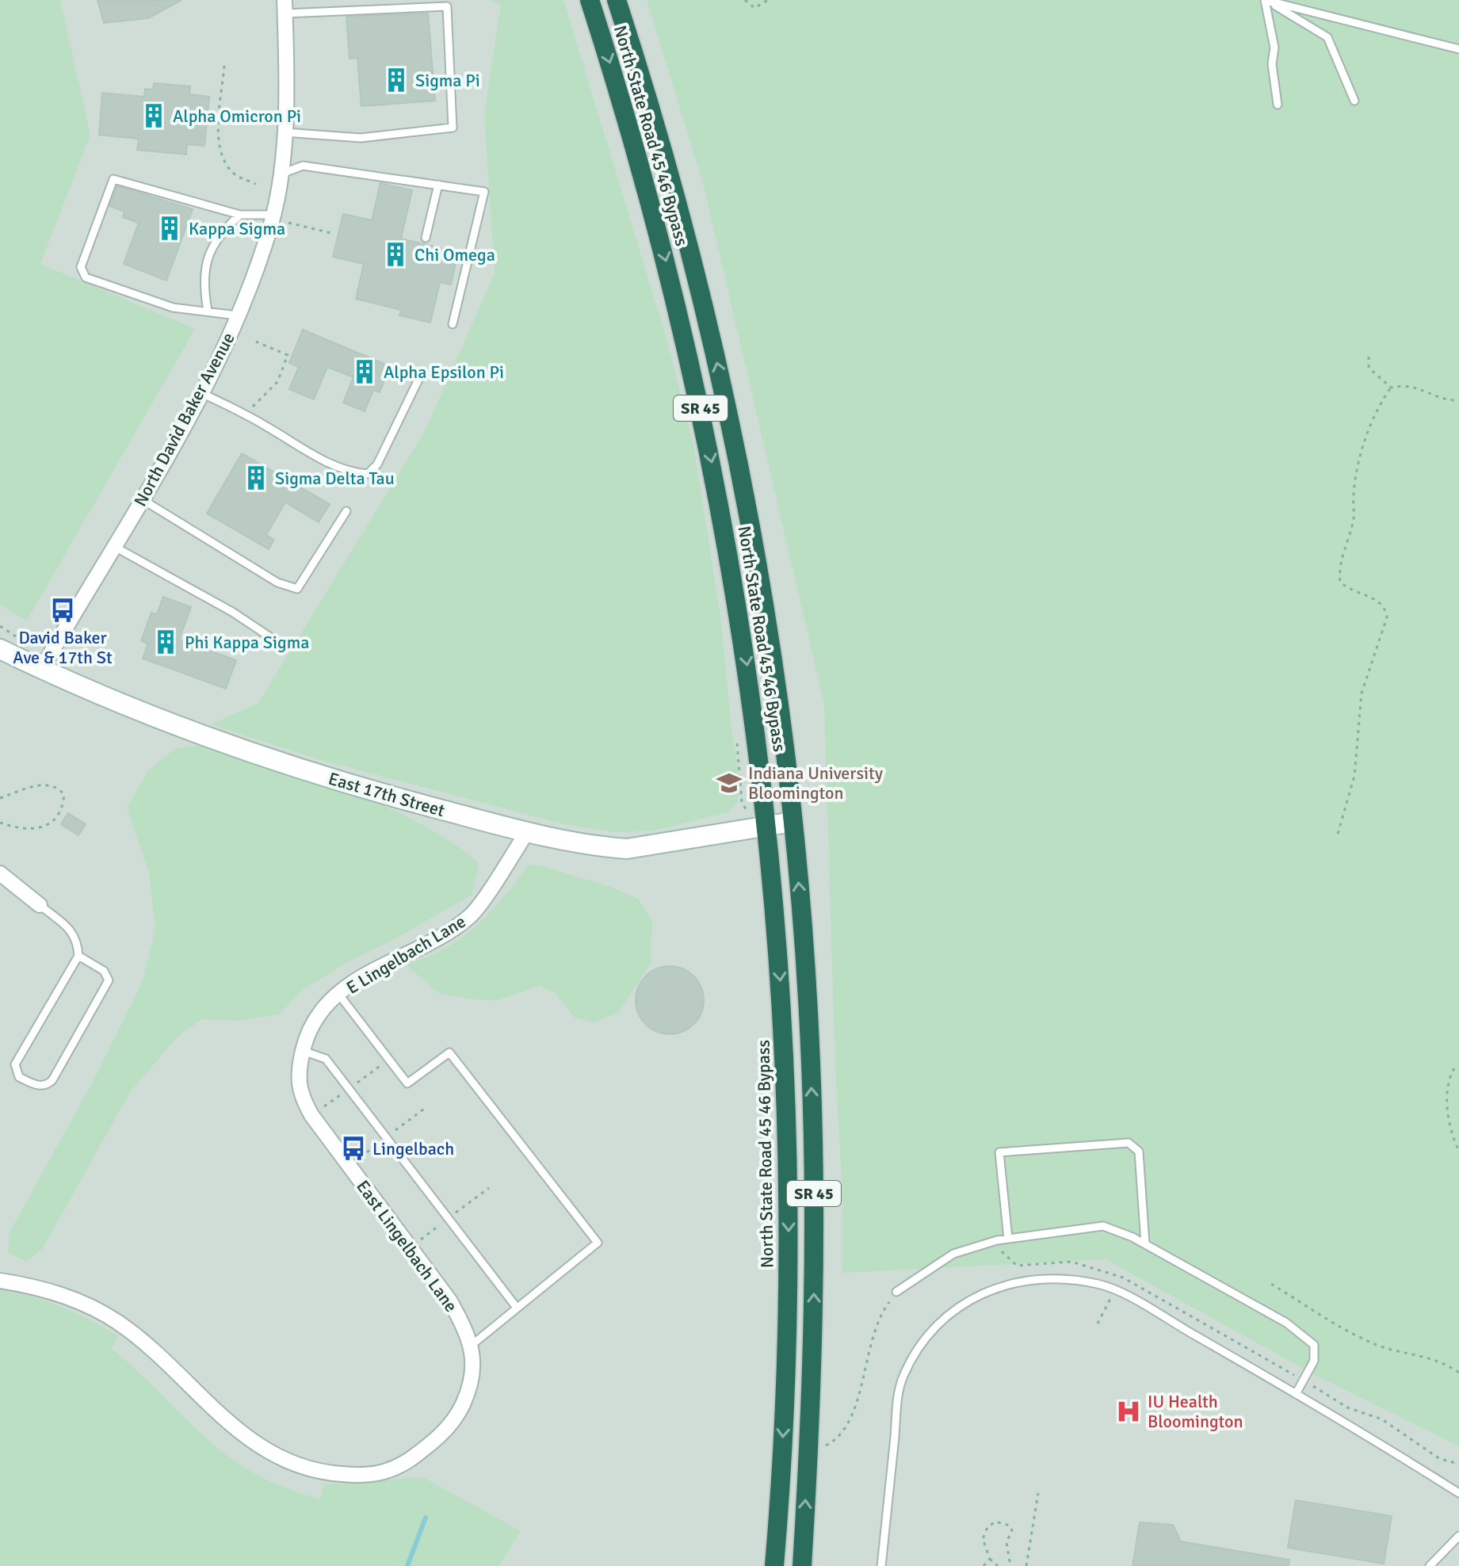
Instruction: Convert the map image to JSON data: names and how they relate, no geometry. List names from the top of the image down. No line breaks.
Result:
{"streets":{"highway":["North State Road 45 46 Bypass","SR 45"],"main road":["East 17th Street"],"street":["North David Baker Avenue","E Lingelbach Lane","East Lingelbach Lane"]},"crossings":[["North State Road 45 46 Bypass","SR 45"],["North State Road 45 46 Bypass","East 17th Street"],["SR 45","East 17th Street"],["North David Baker Avenue","East 17th Street"],["East 17th Street","E Lingelbach Lane"],["E Lingelbach Lane","East Lingelbach Lane"]],"places":{"building":["Sigma Pi","Alpha Omicron Pi","Kappa Sigma","Chi Omega","Alpha Epsilon Pi","Sigma Delta Tau","Phi Kappa Sigma"],"bus stop":["David Baker Ave & 17th St","Lingelbach"],"school or university":["Indiana University Bloomington"],"hospital":["IU Health Bloomington"]}}
